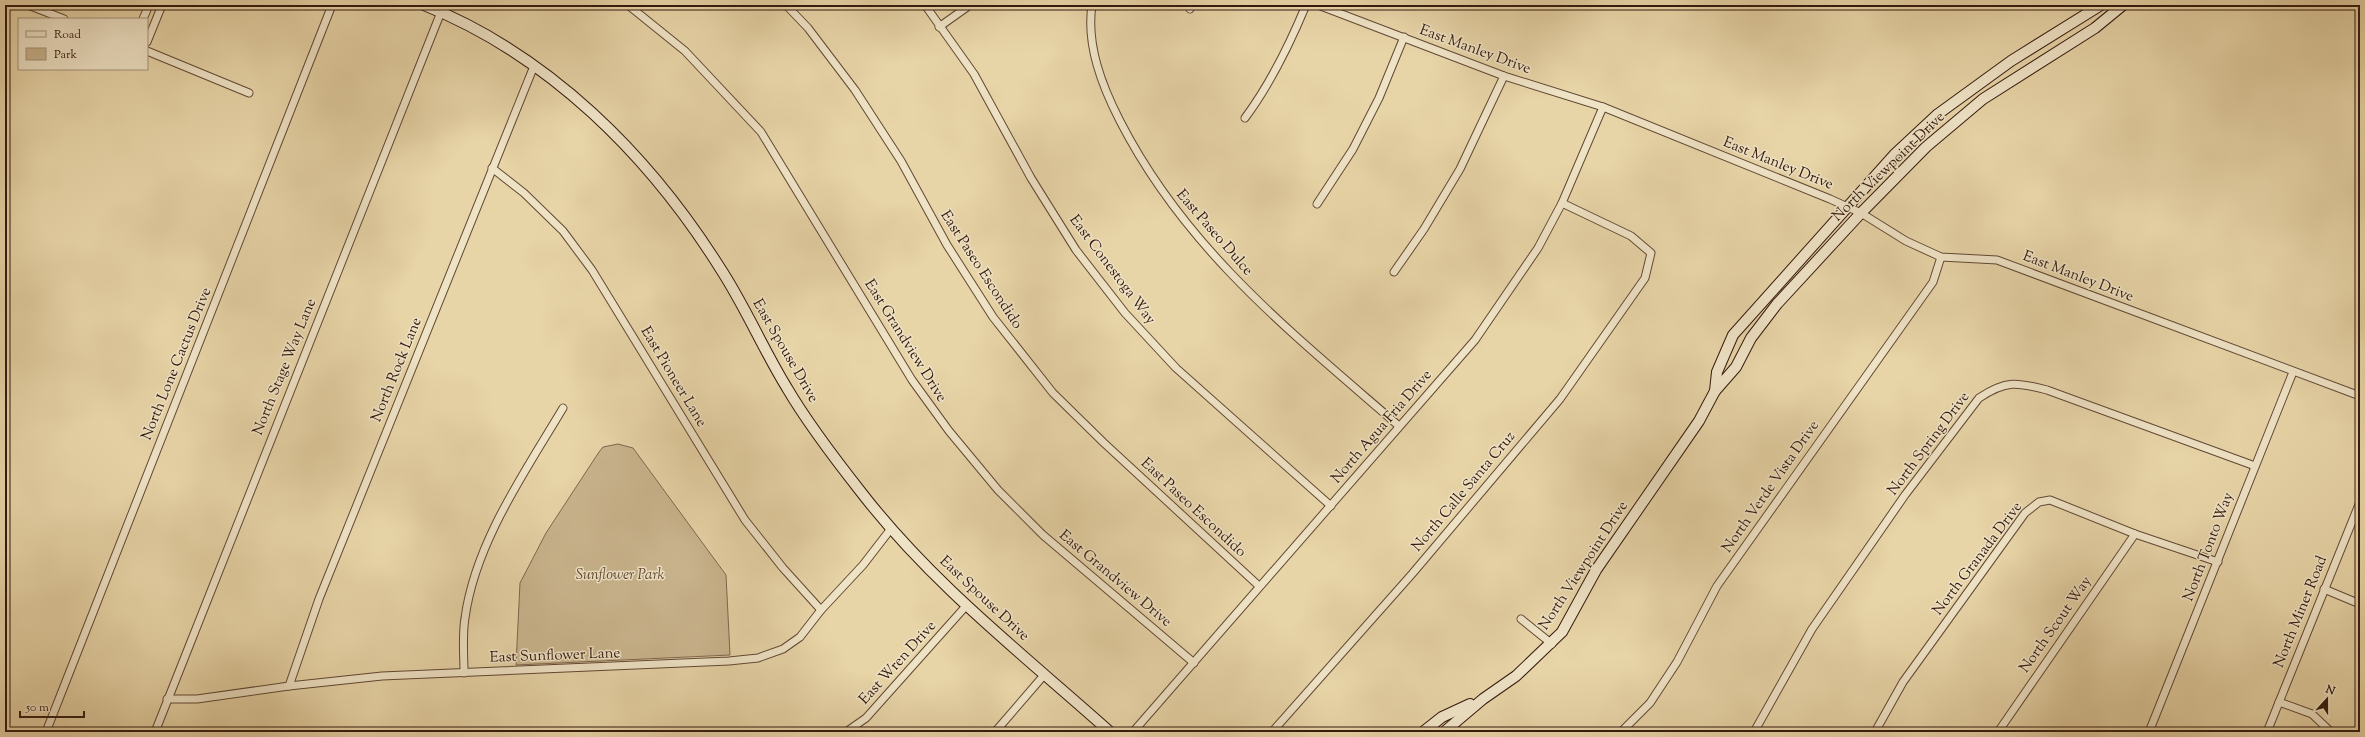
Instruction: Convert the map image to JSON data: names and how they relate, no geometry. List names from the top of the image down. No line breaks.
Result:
{"streets":{"main road":["North Viewpoint Drive","East Spouse Drive"],"street":["East Manley Drive","East Paseo Dulce","East Paseo Escondido","East Conestoga Way","East Grandview Drive","North Lone Cactus Drive","North Stage Way Lane","North Rock Lane","East Pioneer Lane","North Agua Fria Drive","North Spring Drive","North Verde Vista Drive","North Calle Santa Cruz","North Tonto Way","North Granada Drive","North Miner Road","North Scout Way","East Sunflower Lane","East Wren Drive"]},"crossings":[["East Manley Drive","North Viewpoint Drive"],["East Manley Drive","North Agua Fria Drive"],["East Manley Drive","North Verde Vista Drive"],["East Manley Drive","North Tonto Way"],["East Paseo Dulce","North Agua Fria Drive"],["East Paseo Escondido","North Agua Fria Drive"],["East Conestoga Way","North Agua Fria Drive"],["East Grandview Drive","North Agua Fria Drive"],["East Spouse Drive","North Stage Way Lane"],["East Spouse Drive","North Rock Lane"],["East Spouse Drive","East Sunflower Lane"],["East Spouse Drive","East Wren Drive"],["North Stage Way Lane","East Sunflower Lane"],["North Rock Lane","East Pioneer Lane"],["North Rock Lane","East Sunflower Lane"],["East Pioneer Lane","East Sunflower Lane"],["North Agua Fria Drive","North Calle Santa Cruz"],["North Spring Drive","North Tonto Way"],["North Tonto Way","North Granada Drive"],["North Granada Drive","North Scout Way"]],"parks":["Sunflower Park"],"legend":["Road","Park"],"scale_bar":"50 m","north":"top"}
